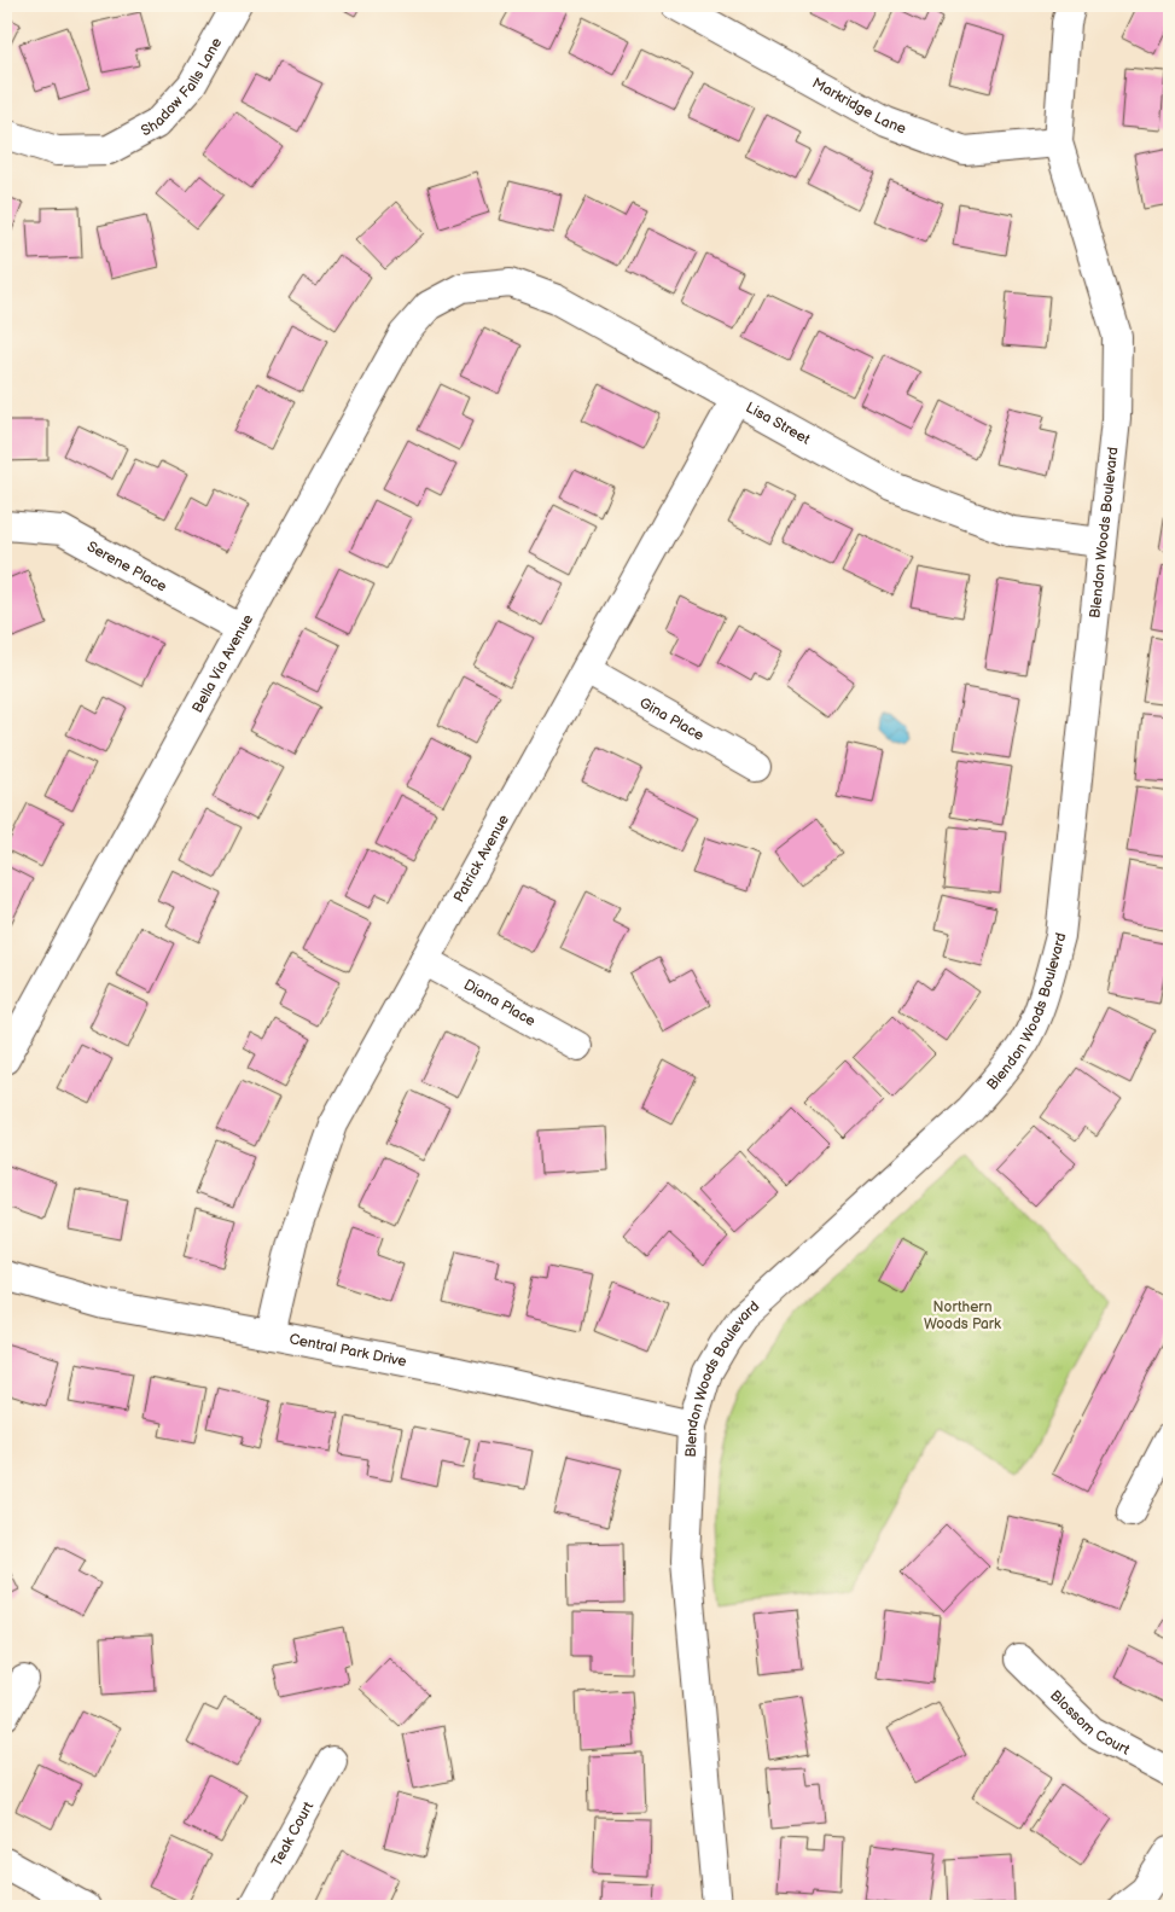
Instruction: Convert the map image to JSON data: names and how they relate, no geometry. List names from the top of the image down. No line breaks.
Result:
{"streets":{"street":["Shadow Falls Lane","Markridge Lane","Lisa Street","Blendon Woods Boulevard","Serene Place","Bella Via Avenue","Gina Place","Patrick Avenue","Diana Place","Central Park Drive","Blossom Court","Teak Court"]},"crossings":[["Markridge Lane","Blendon Woods Boulevard"],["Lisa Street","Blendon Woods Boulevard"],["Lisa Street","Bella Via Avenue"],["Lisa Street","Patrick Avenue"],["Blendon Woods Boulevard","Central Park Drive"],["Serene Place","Bella Via Avenue"],["Gina Place","Patrick Avenue"],["Patrick Avenue","Diana Place"],["Patrick Avenue","Central Park Drive"]],"parks":["Northern Woods Park"]}
